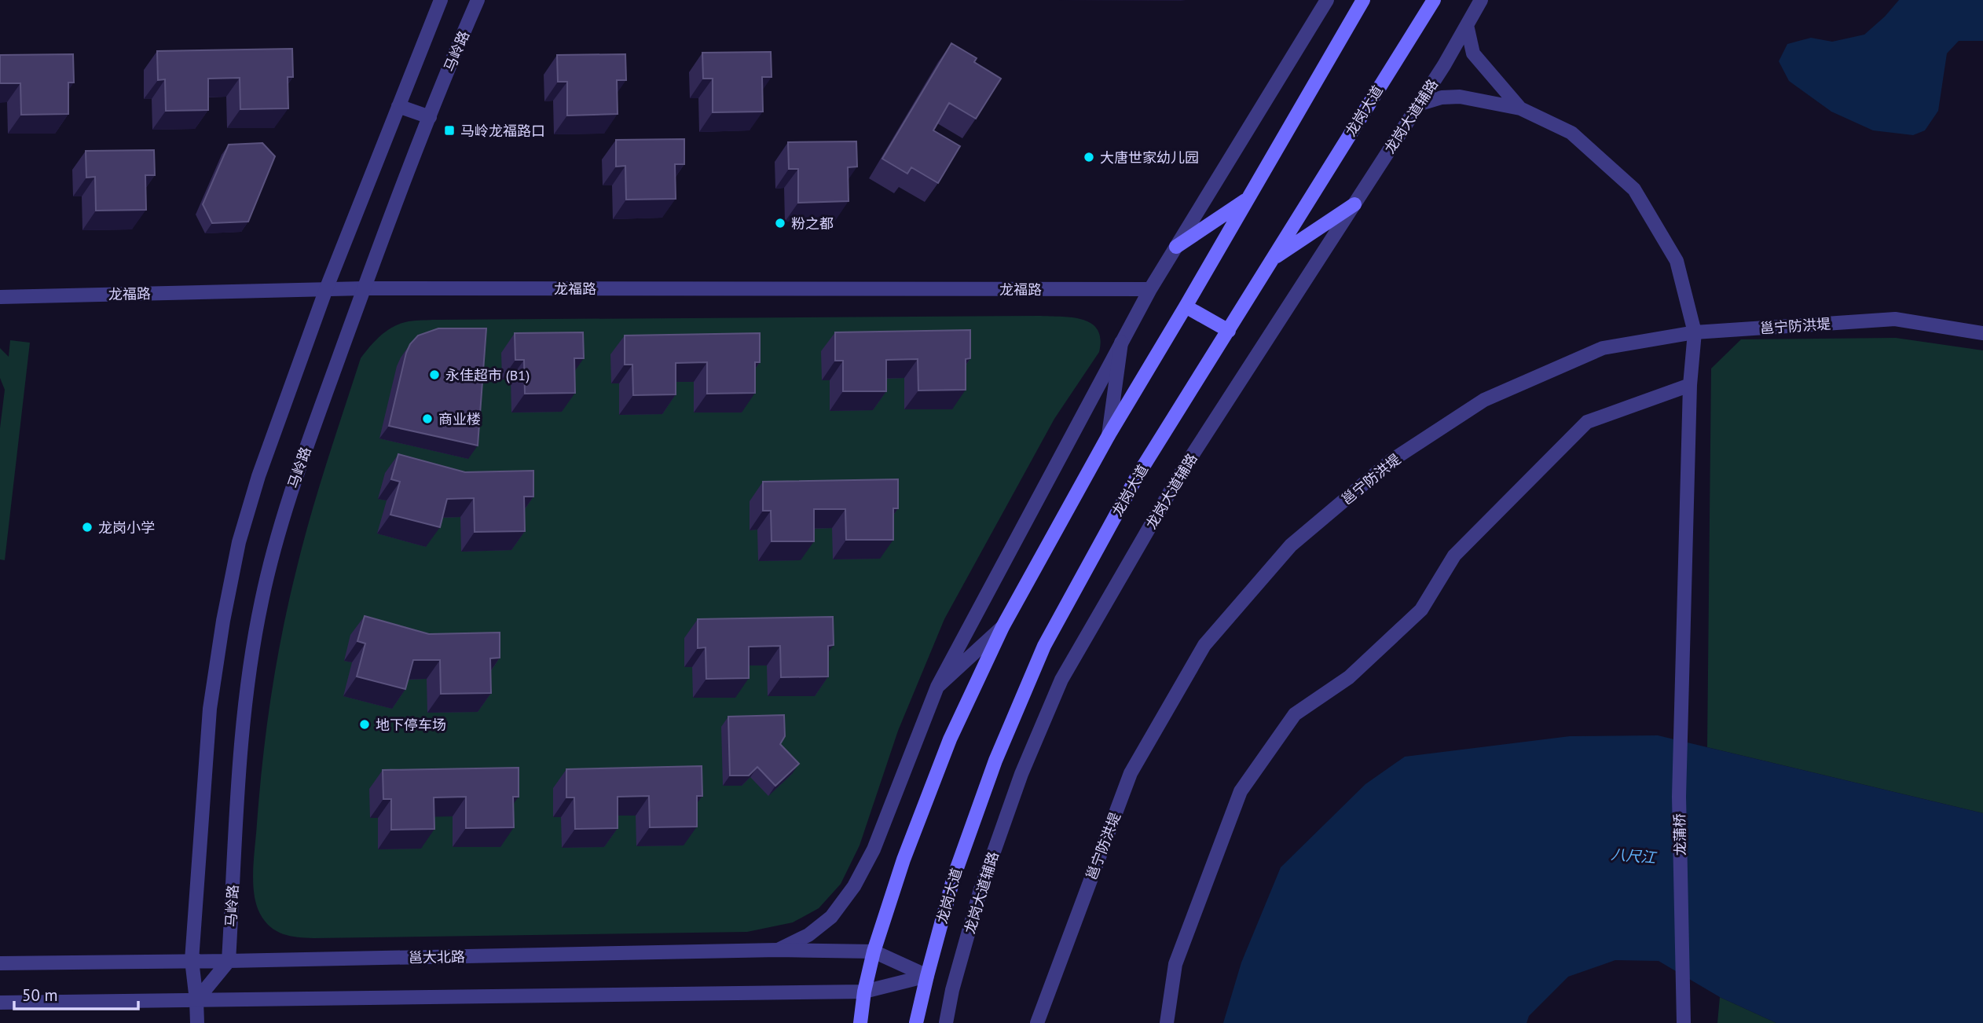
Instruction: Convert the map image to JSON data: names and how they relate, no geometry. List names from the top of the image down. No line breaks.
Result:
{"streets":{"main road":["龙岗大道"],"street":["马岭路","龙岗大道辅路","龙福路","邕宁防洪堤","龙蒲桥","邕大北路"]},"crossings":[["马岭路","龙福路"],["马岭路","邕大北路"],["邕宁防洪堤","龙蒲桥"]],"water":["八尺江"],"places":{"transit":["马岭龙福路口"],"other":["大唐世家幼儿园","粉之都","永佳超市 (B1)","商业楼","龙岗小学","地下停车场"]},"scale_bar":"50 m"}
